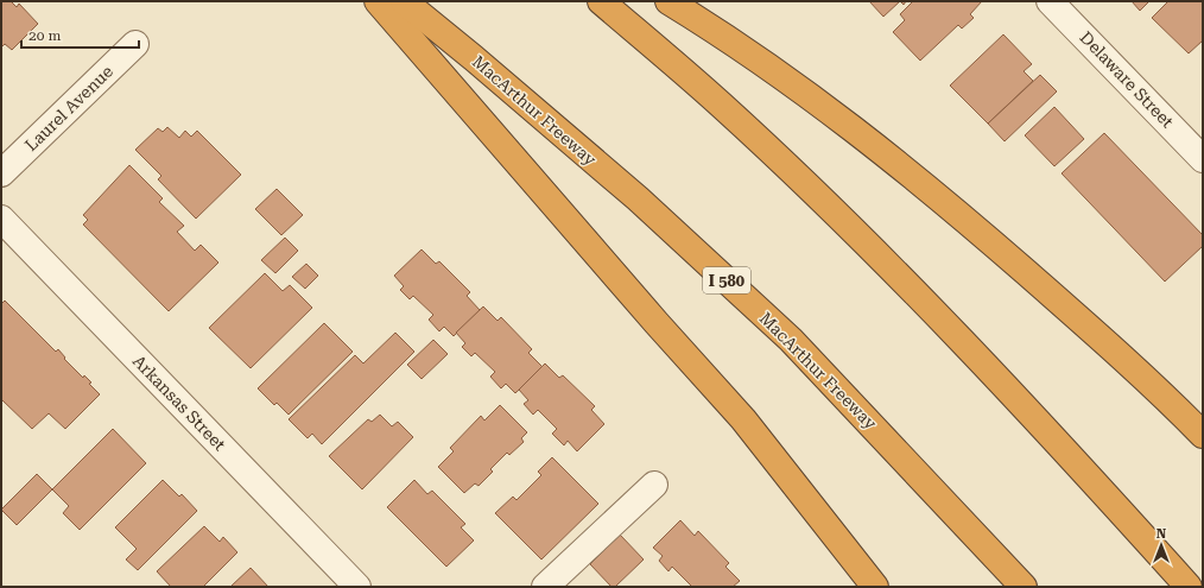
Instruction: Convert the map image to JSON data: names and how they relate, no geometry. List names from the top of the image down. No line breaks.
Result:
{"streets":{"highway":["MacArthur Freeway","I 580"],"street":["Delaware Street","Laurel Avenue","Arkansas Street"]},"scale_bar":"20 m","north":"top"}
